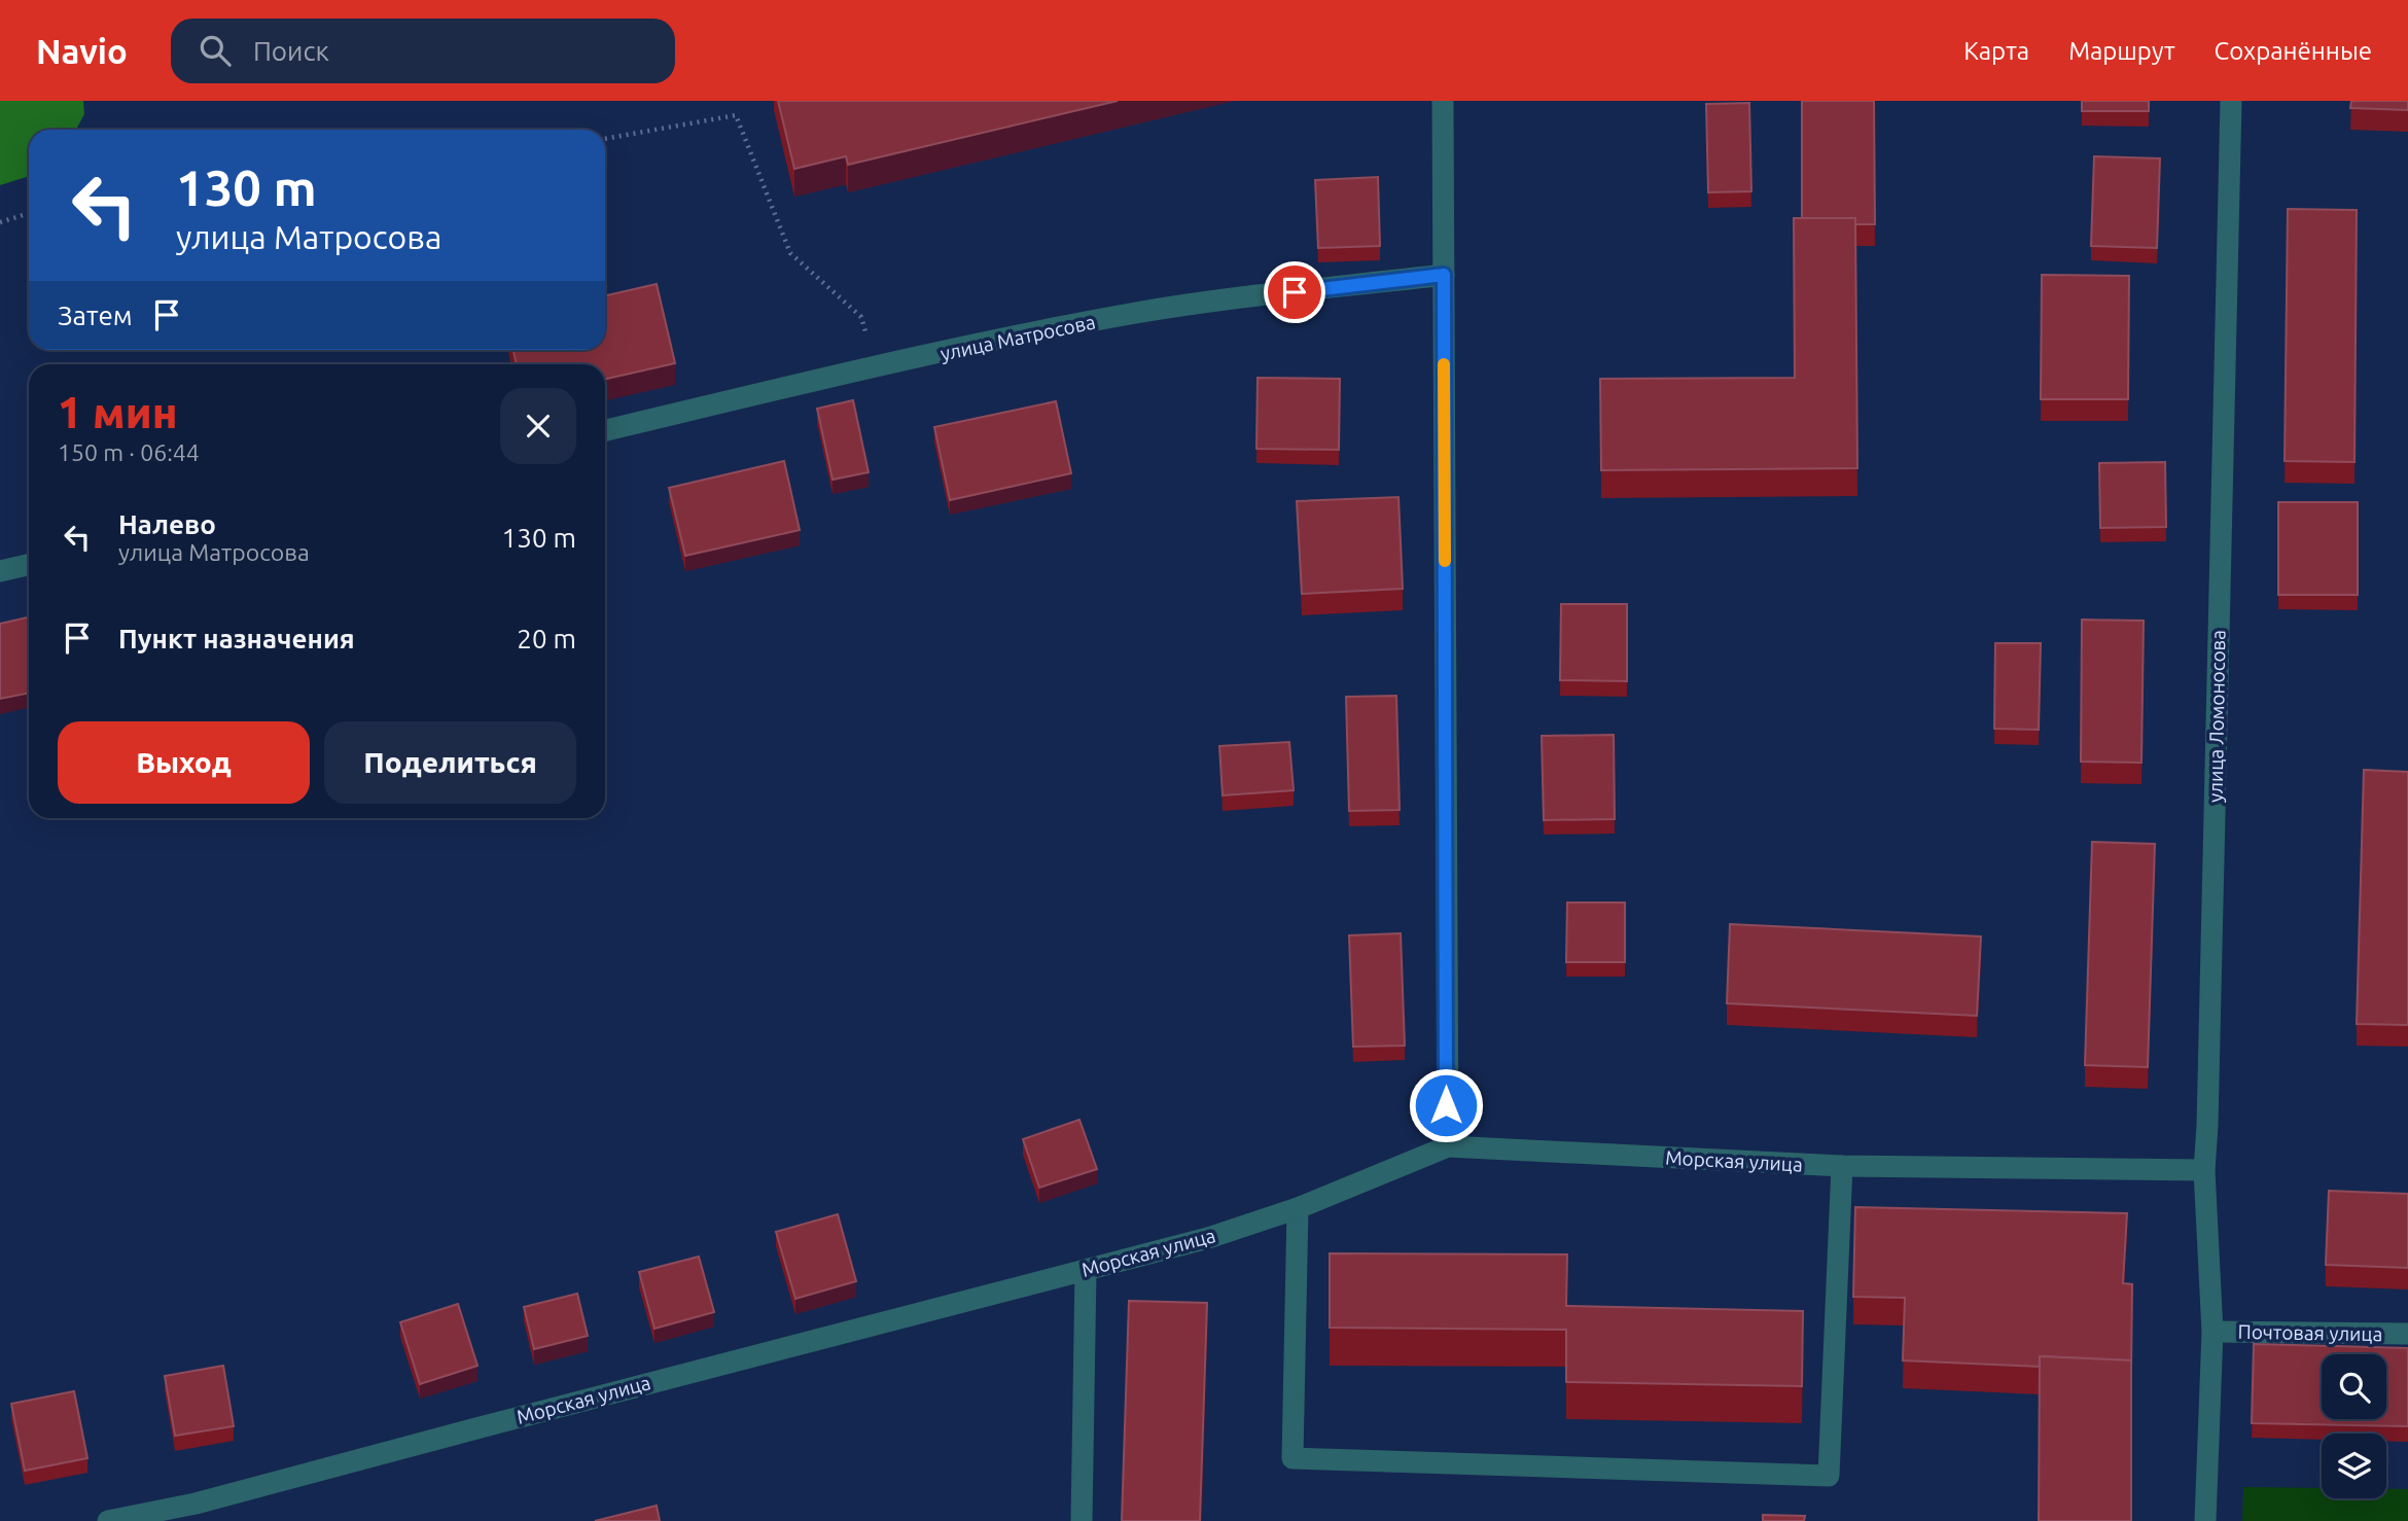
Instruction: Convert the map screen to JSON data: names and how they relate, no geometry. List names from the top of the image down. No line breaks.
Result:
{"streets":{"street":["улица Матросова","улица Ломоносова","Морская улица","Почтовая улица"]},"crossings":[["улица Ломоносова","Морская улица"],["улица Ломоносова","Почтовая улица"]],"page":{"header":"Navio","search":"Поиск","nav":["Карта","Маршрут","Сохранённые"],"turn":["130 m","улица Матросова"],"then":"Затем","heading":["1 мин","150 m · 06:44"],"list":[{"name":"Налево","note":"улица Матросова","value":"130 m"},{"name":"Пункт назначения","value":"20 m"}],"buttons":["Выход","Поделиться"]}}
